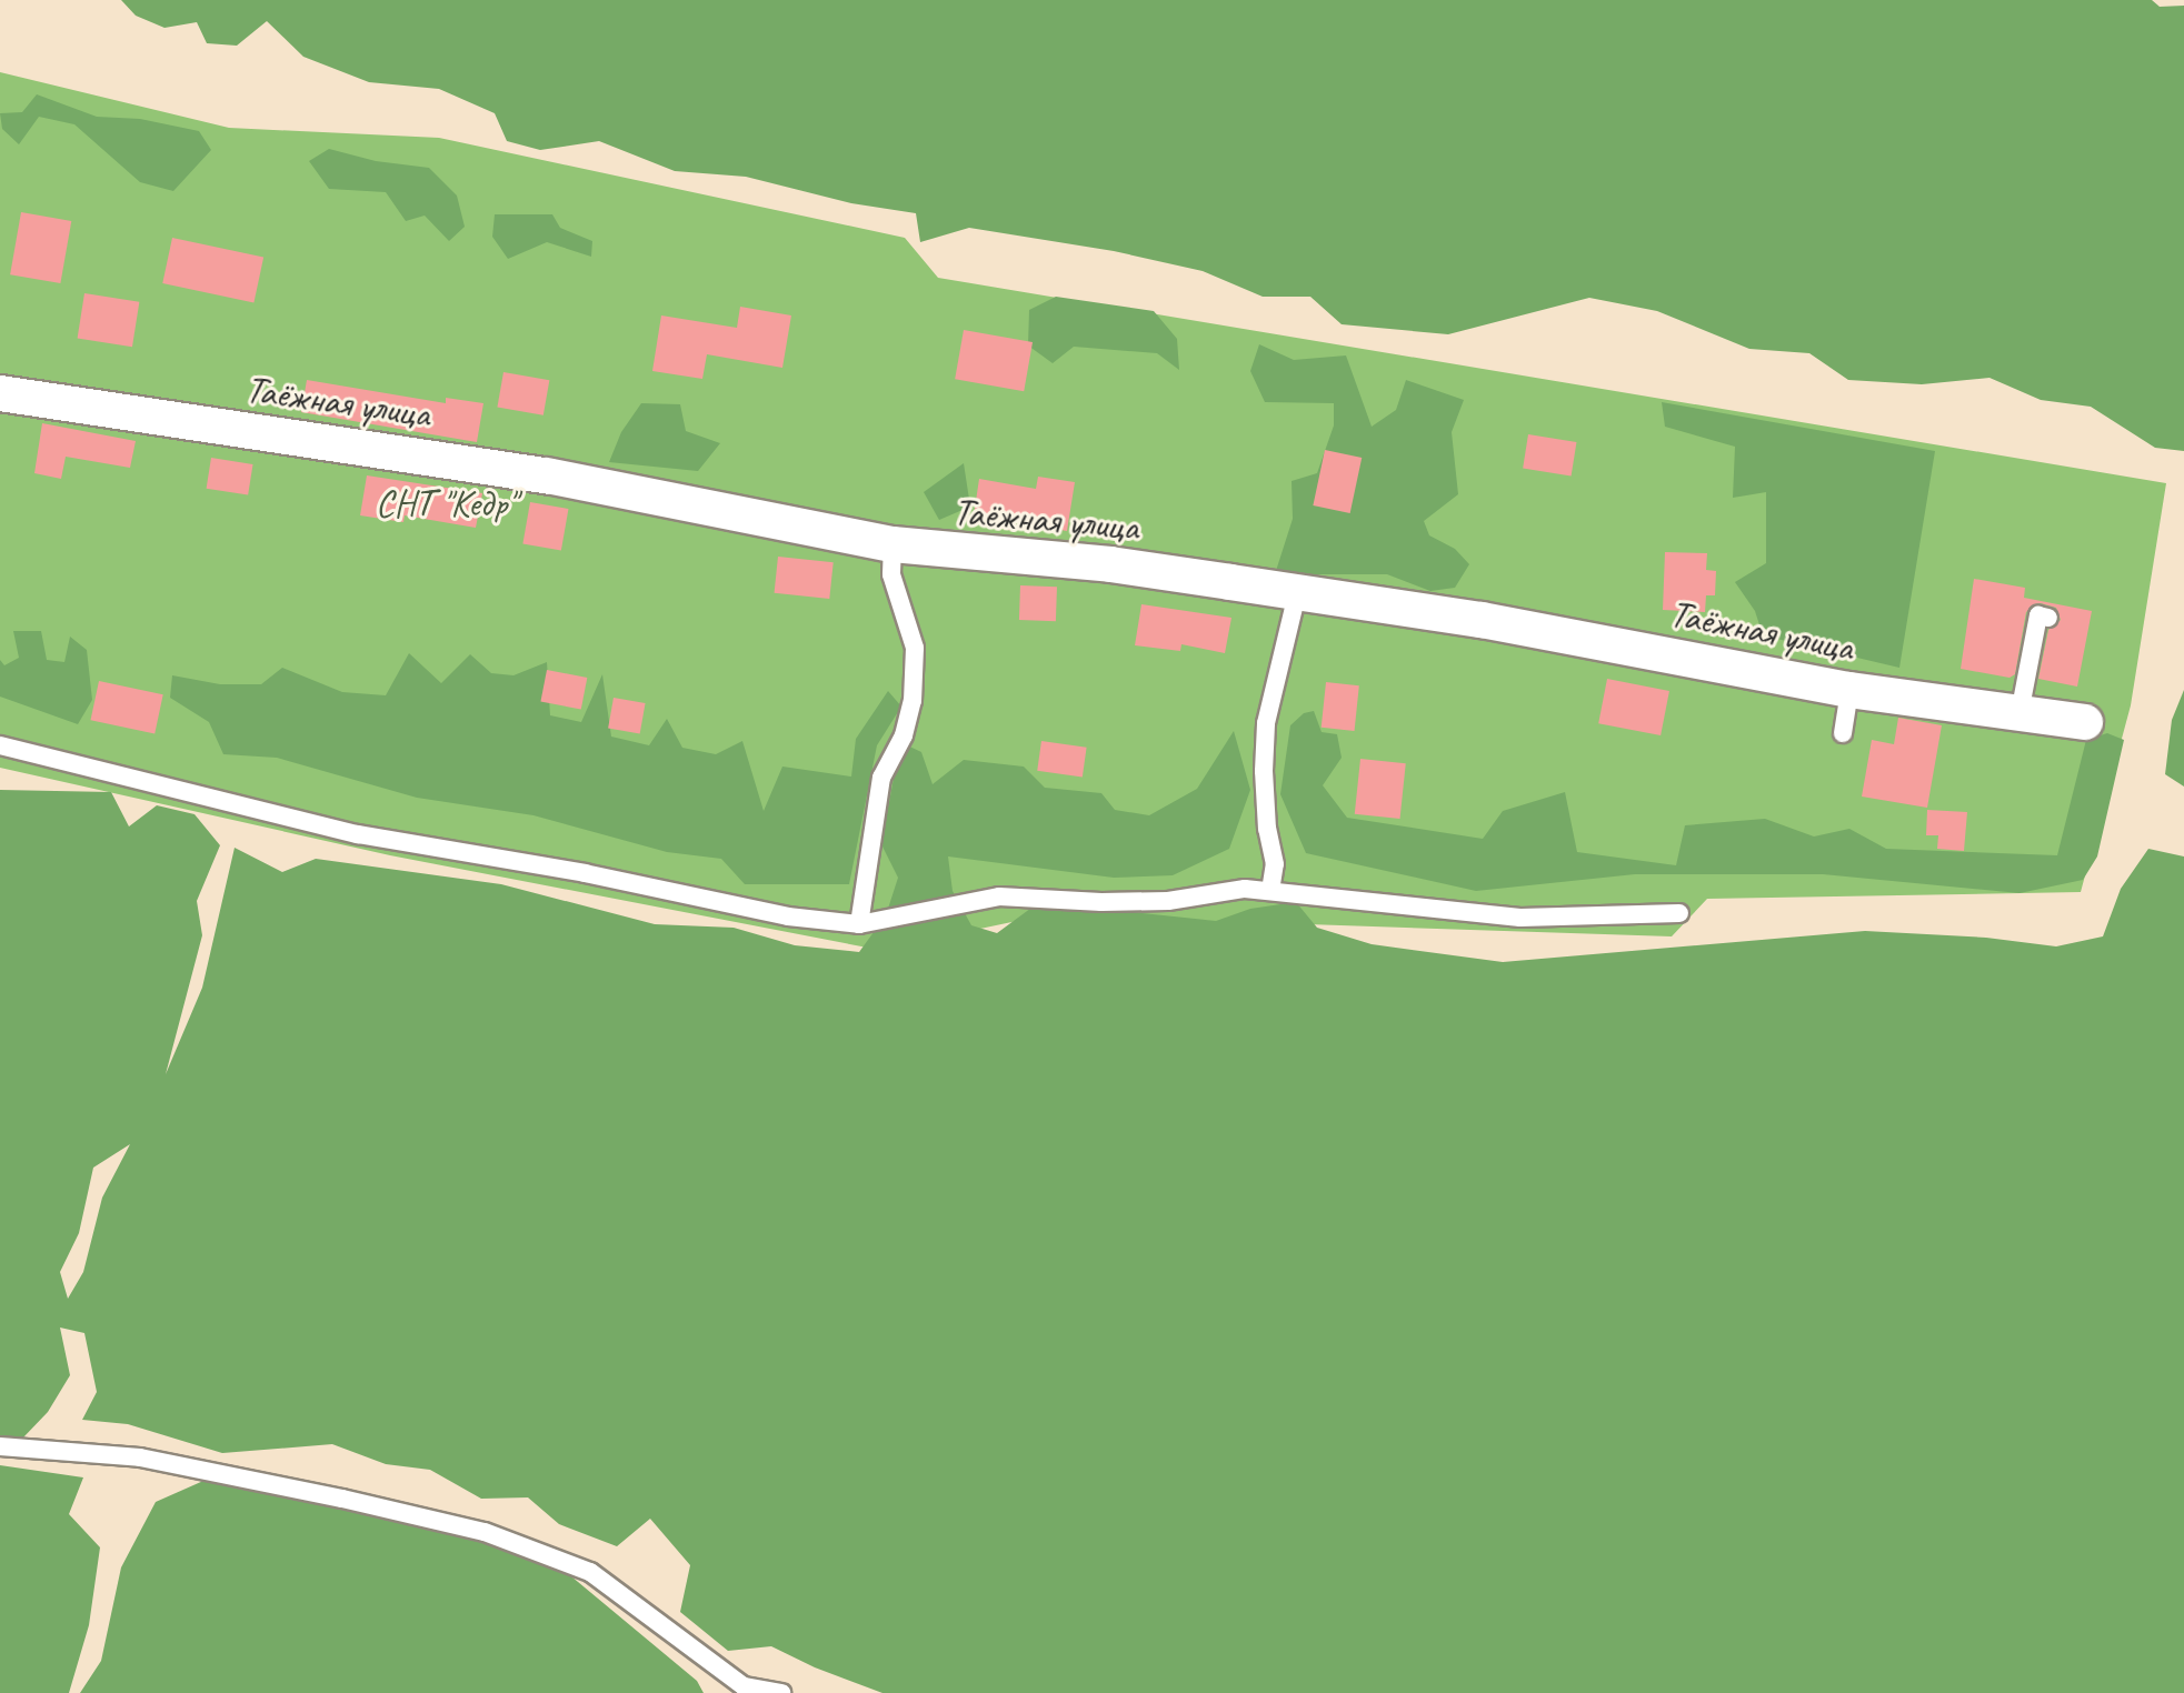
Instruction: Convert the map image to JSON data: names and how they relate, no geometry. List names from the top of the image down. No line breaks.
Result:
{"streets":{"street":["Таёжная улица"]},"parks":["СНТ \"Кедр\""]}
